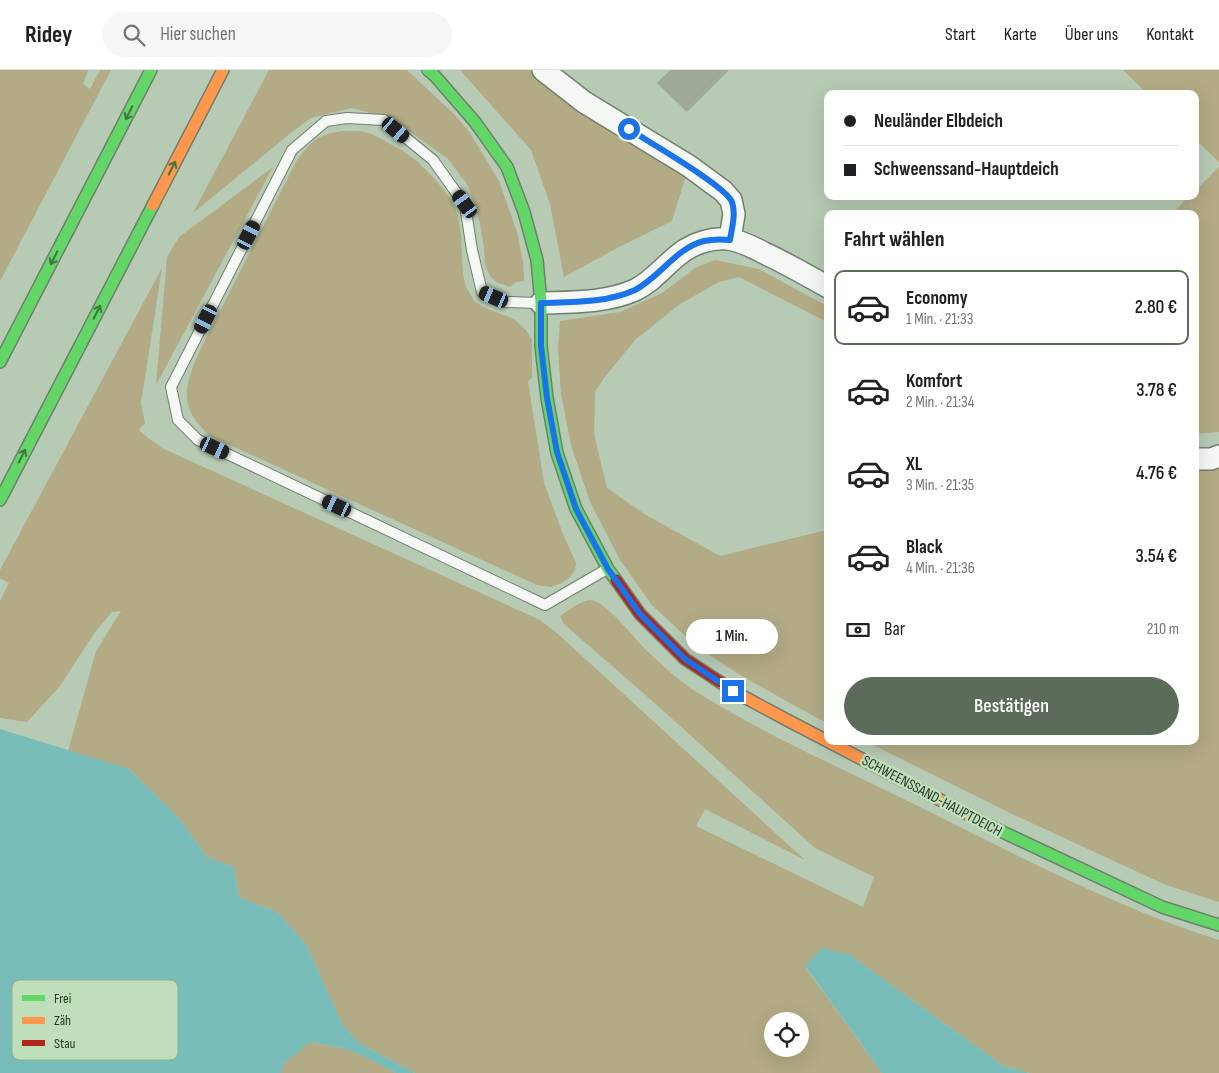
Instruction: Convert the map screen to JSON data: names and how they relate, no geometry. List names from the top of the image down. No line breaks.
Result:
{"streets":{"main road":["SCHWEENSSAND-HAUPTDEICH"]},"legend":["Frei","Zäh","Stau"],"page":{"header":"Ridey","search":"Hier suchen","nav":["Start","Karte","Über uns","Kontakt"],"banner":["Neuländer Elbdeich","Schweenssand-Hauptdeich"],"heading":"Fahrt wählen","list":[{"name":"Economy","note":"1 Min. · 21:33","value":"2.80 €"},{"name":"Komfort","note":"2 Min. · 21:34","value":"3.78 €"},{"name":"XL","note":"3 Min. · 21:35","value":"4.76 €"},{"name":"Black","note":"4 Min. · 21:36","value":"3.54 €"}],"pay":["Bar","210 m"],"bubble":"1 Min.","buttons":"Bestätigen"}}
